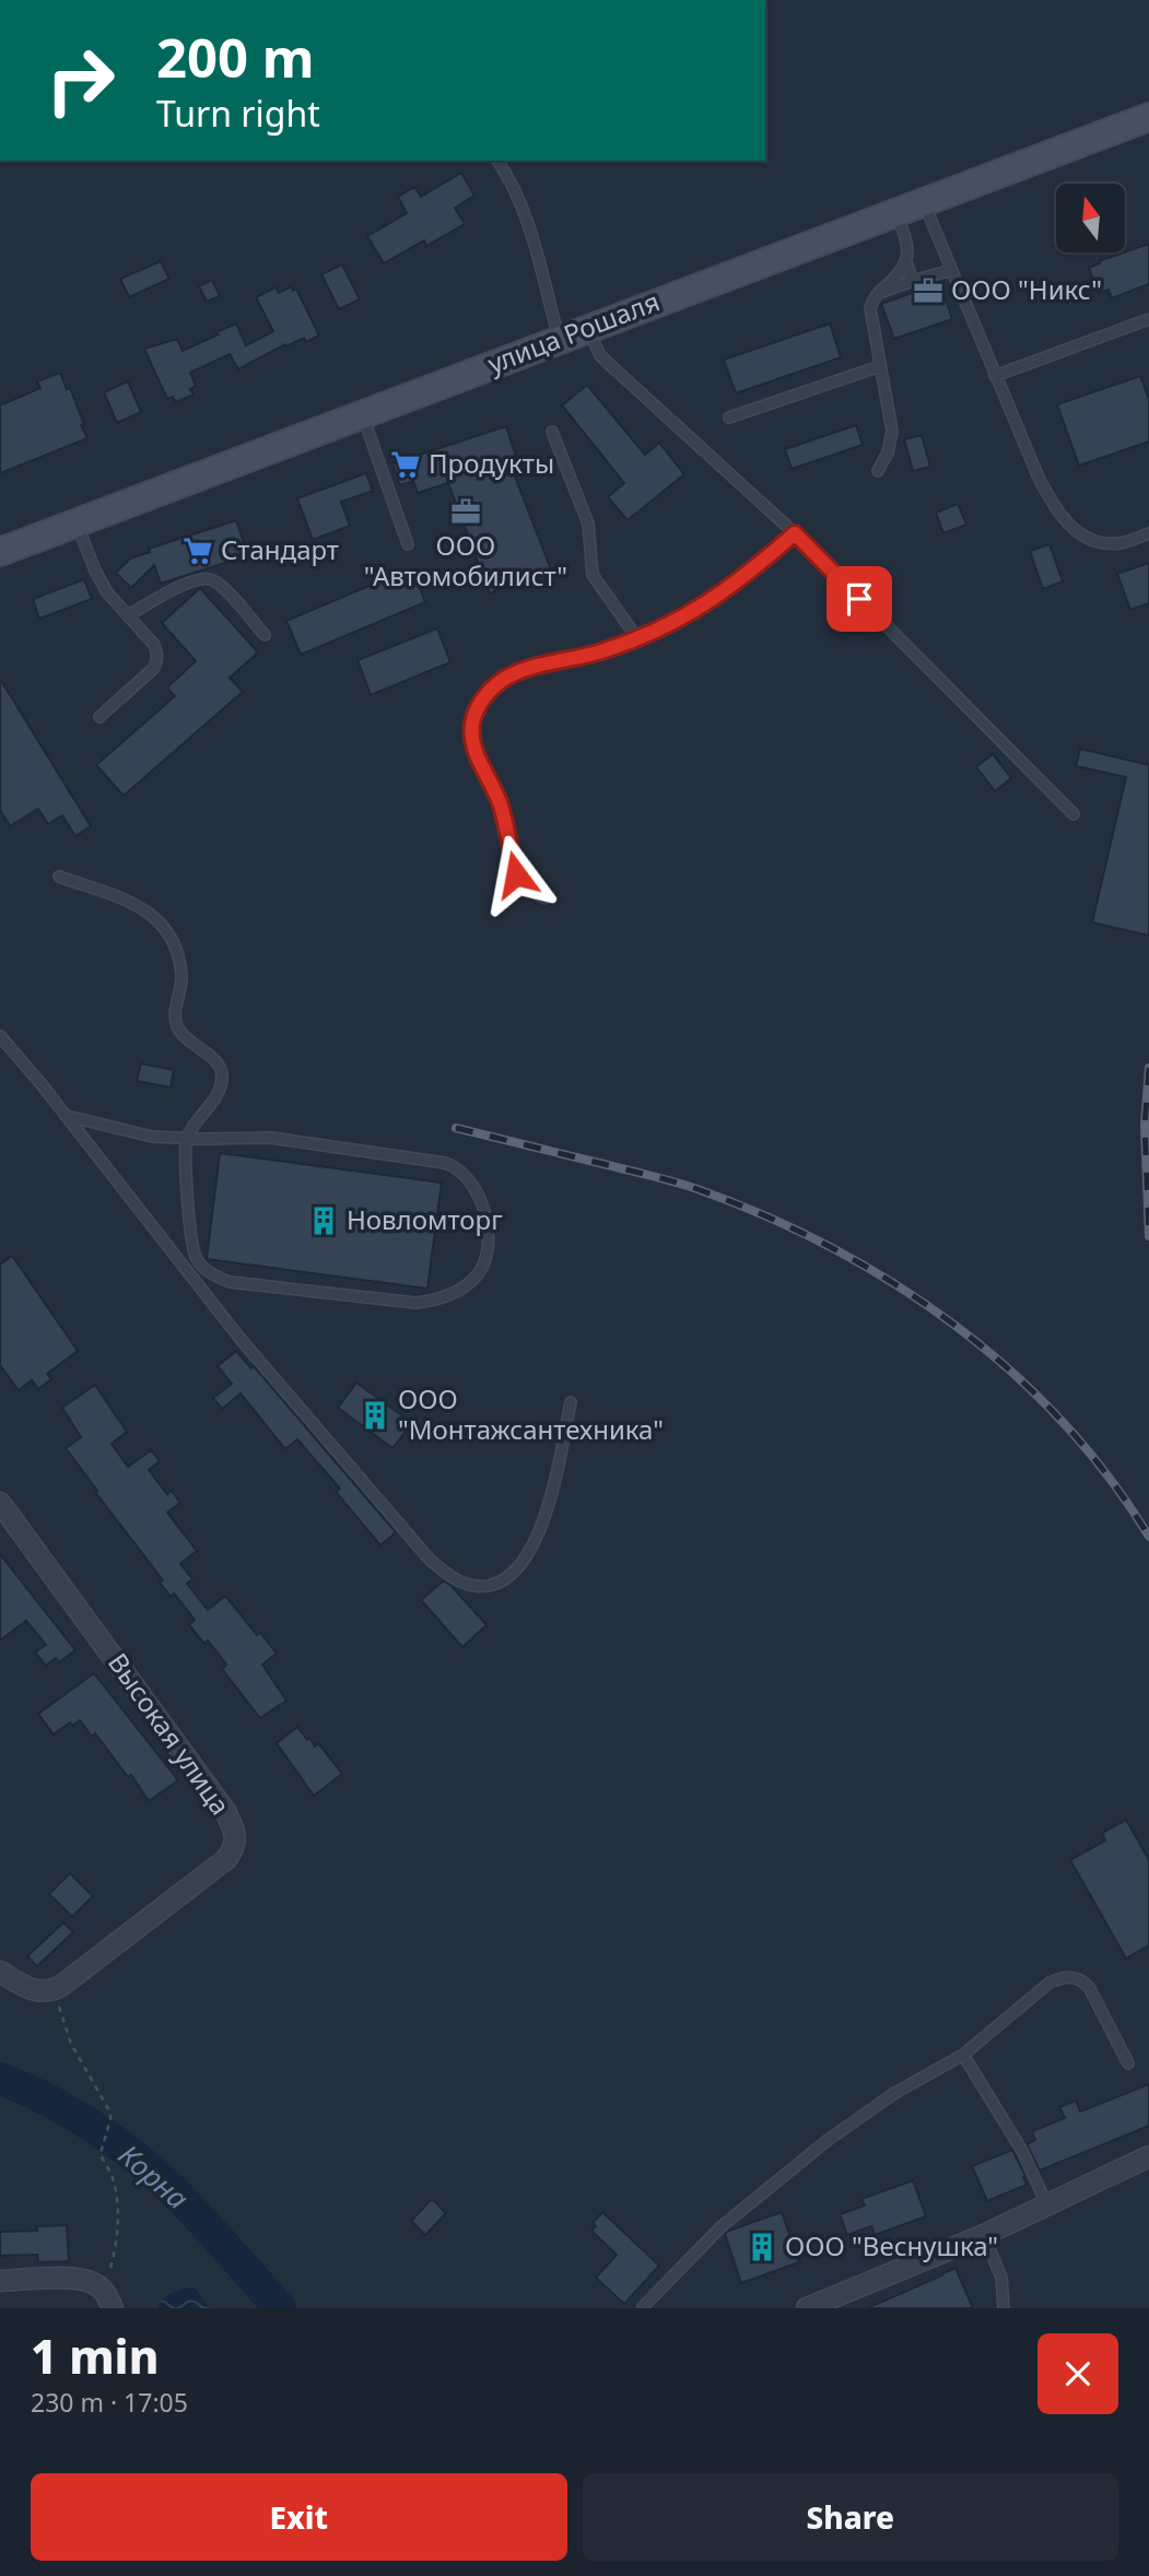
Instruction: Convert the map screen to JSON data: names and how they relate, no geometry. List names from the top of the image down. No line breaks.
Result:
{"streets":{"main road":["улица Рошаля"],"street":["Высокая улица"]},"water":["Корна"],"places":{"office":["ООО \"Никс\"","ООО \"Автомобилист\""],"supermarket":["Продукты","Стандарт"],"building":["Новломторг","ООО \"Монтажсантехника\"","ООО \"Веснушка\""]},"north":"top","page":{"turn":["200 m","Turn right"],"heading":["1 min","230 m · 17:05"],"buttons":["Exit","Share"]}}
